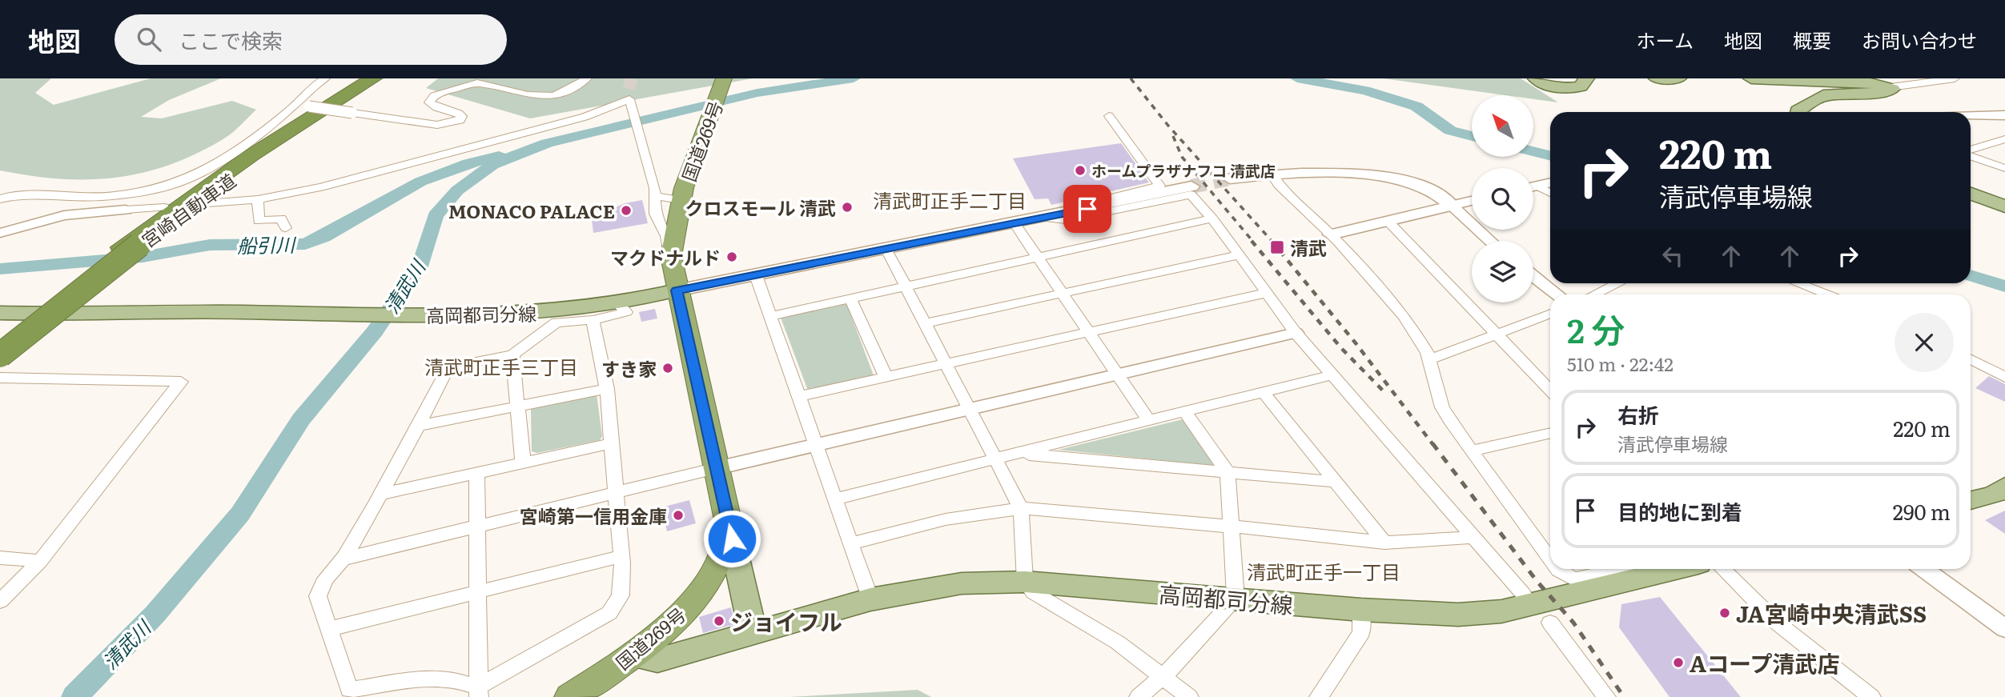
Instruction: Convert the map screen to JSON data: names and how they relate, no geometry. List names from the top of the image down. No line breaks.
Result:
{"streets":{"highway":["国道269号","宮崎自動車道"],"main road":["高岡都司分線"]},"crossings":[["国道269号","高岡都司分線"]],"districts":["清武町正手二丁目","清武町正手三丁目","清武町正手一丁目"],"water":["船引川","清武川"],"places":{"other":["ホームプラザナフコ 清武店","クロスモール 清武","MONACO PALACE","マクドナルド","すき家","宮崎第一信用金庫","JA宮崎中央清武SS","ジョイフル","Aコープ清武店"],"transit":["清武"]},"north":"top left","page":{"header":"地図","search":"ここで検索","nav":["ホーム","地図","概要","お問い合わせ"],"turn":["220 m","清武停車場線"],"heading":["2 分","510 m · 22:42"],"list":[{"name":"右折","note":"清武停車場線","value":"220 m"},{"name":"目的地に到着","value":"290 m"}]}}
